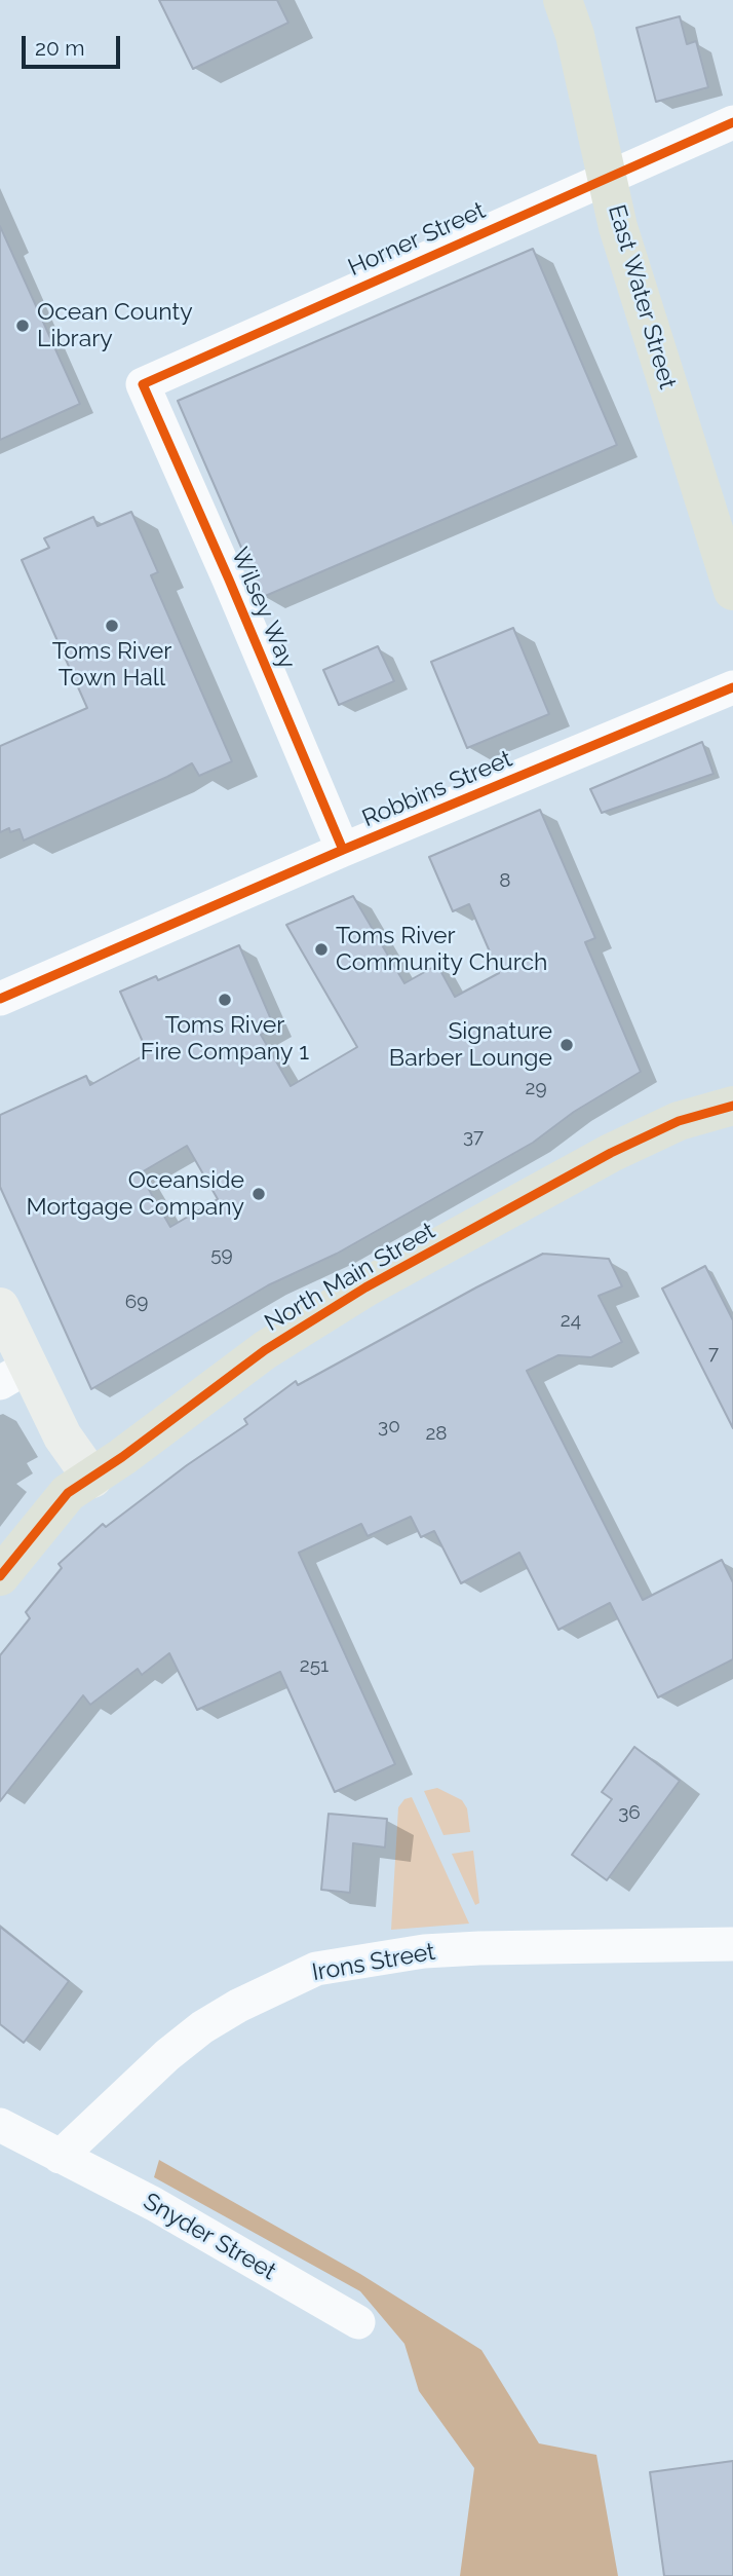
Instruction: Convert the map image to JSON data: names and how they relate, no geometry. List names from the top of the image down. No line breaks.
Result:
{"streets":{"main road":["East Water Street","North Main Street"],"street":["Horner Street","Wilsey Way","Robbins Street","Irons Street","Snyder Street"]},"crossings":[["Horner Street","East Water Street"],["Horner Street","Wilsey Way"],["Wilsey Way","Robbins Street"],["Irons Street","Snyder Street"]],"places":["Ocean County Library","Toms River Town Hall","Toms River Community Church","Toms River Fire Company 1","Signature Barber Lounge","Oceanside Mortgage Company"],"house_numbers":["8","29","37","59","69","24","7","30","28","251","36"],"scale_bar":"20 m"}
